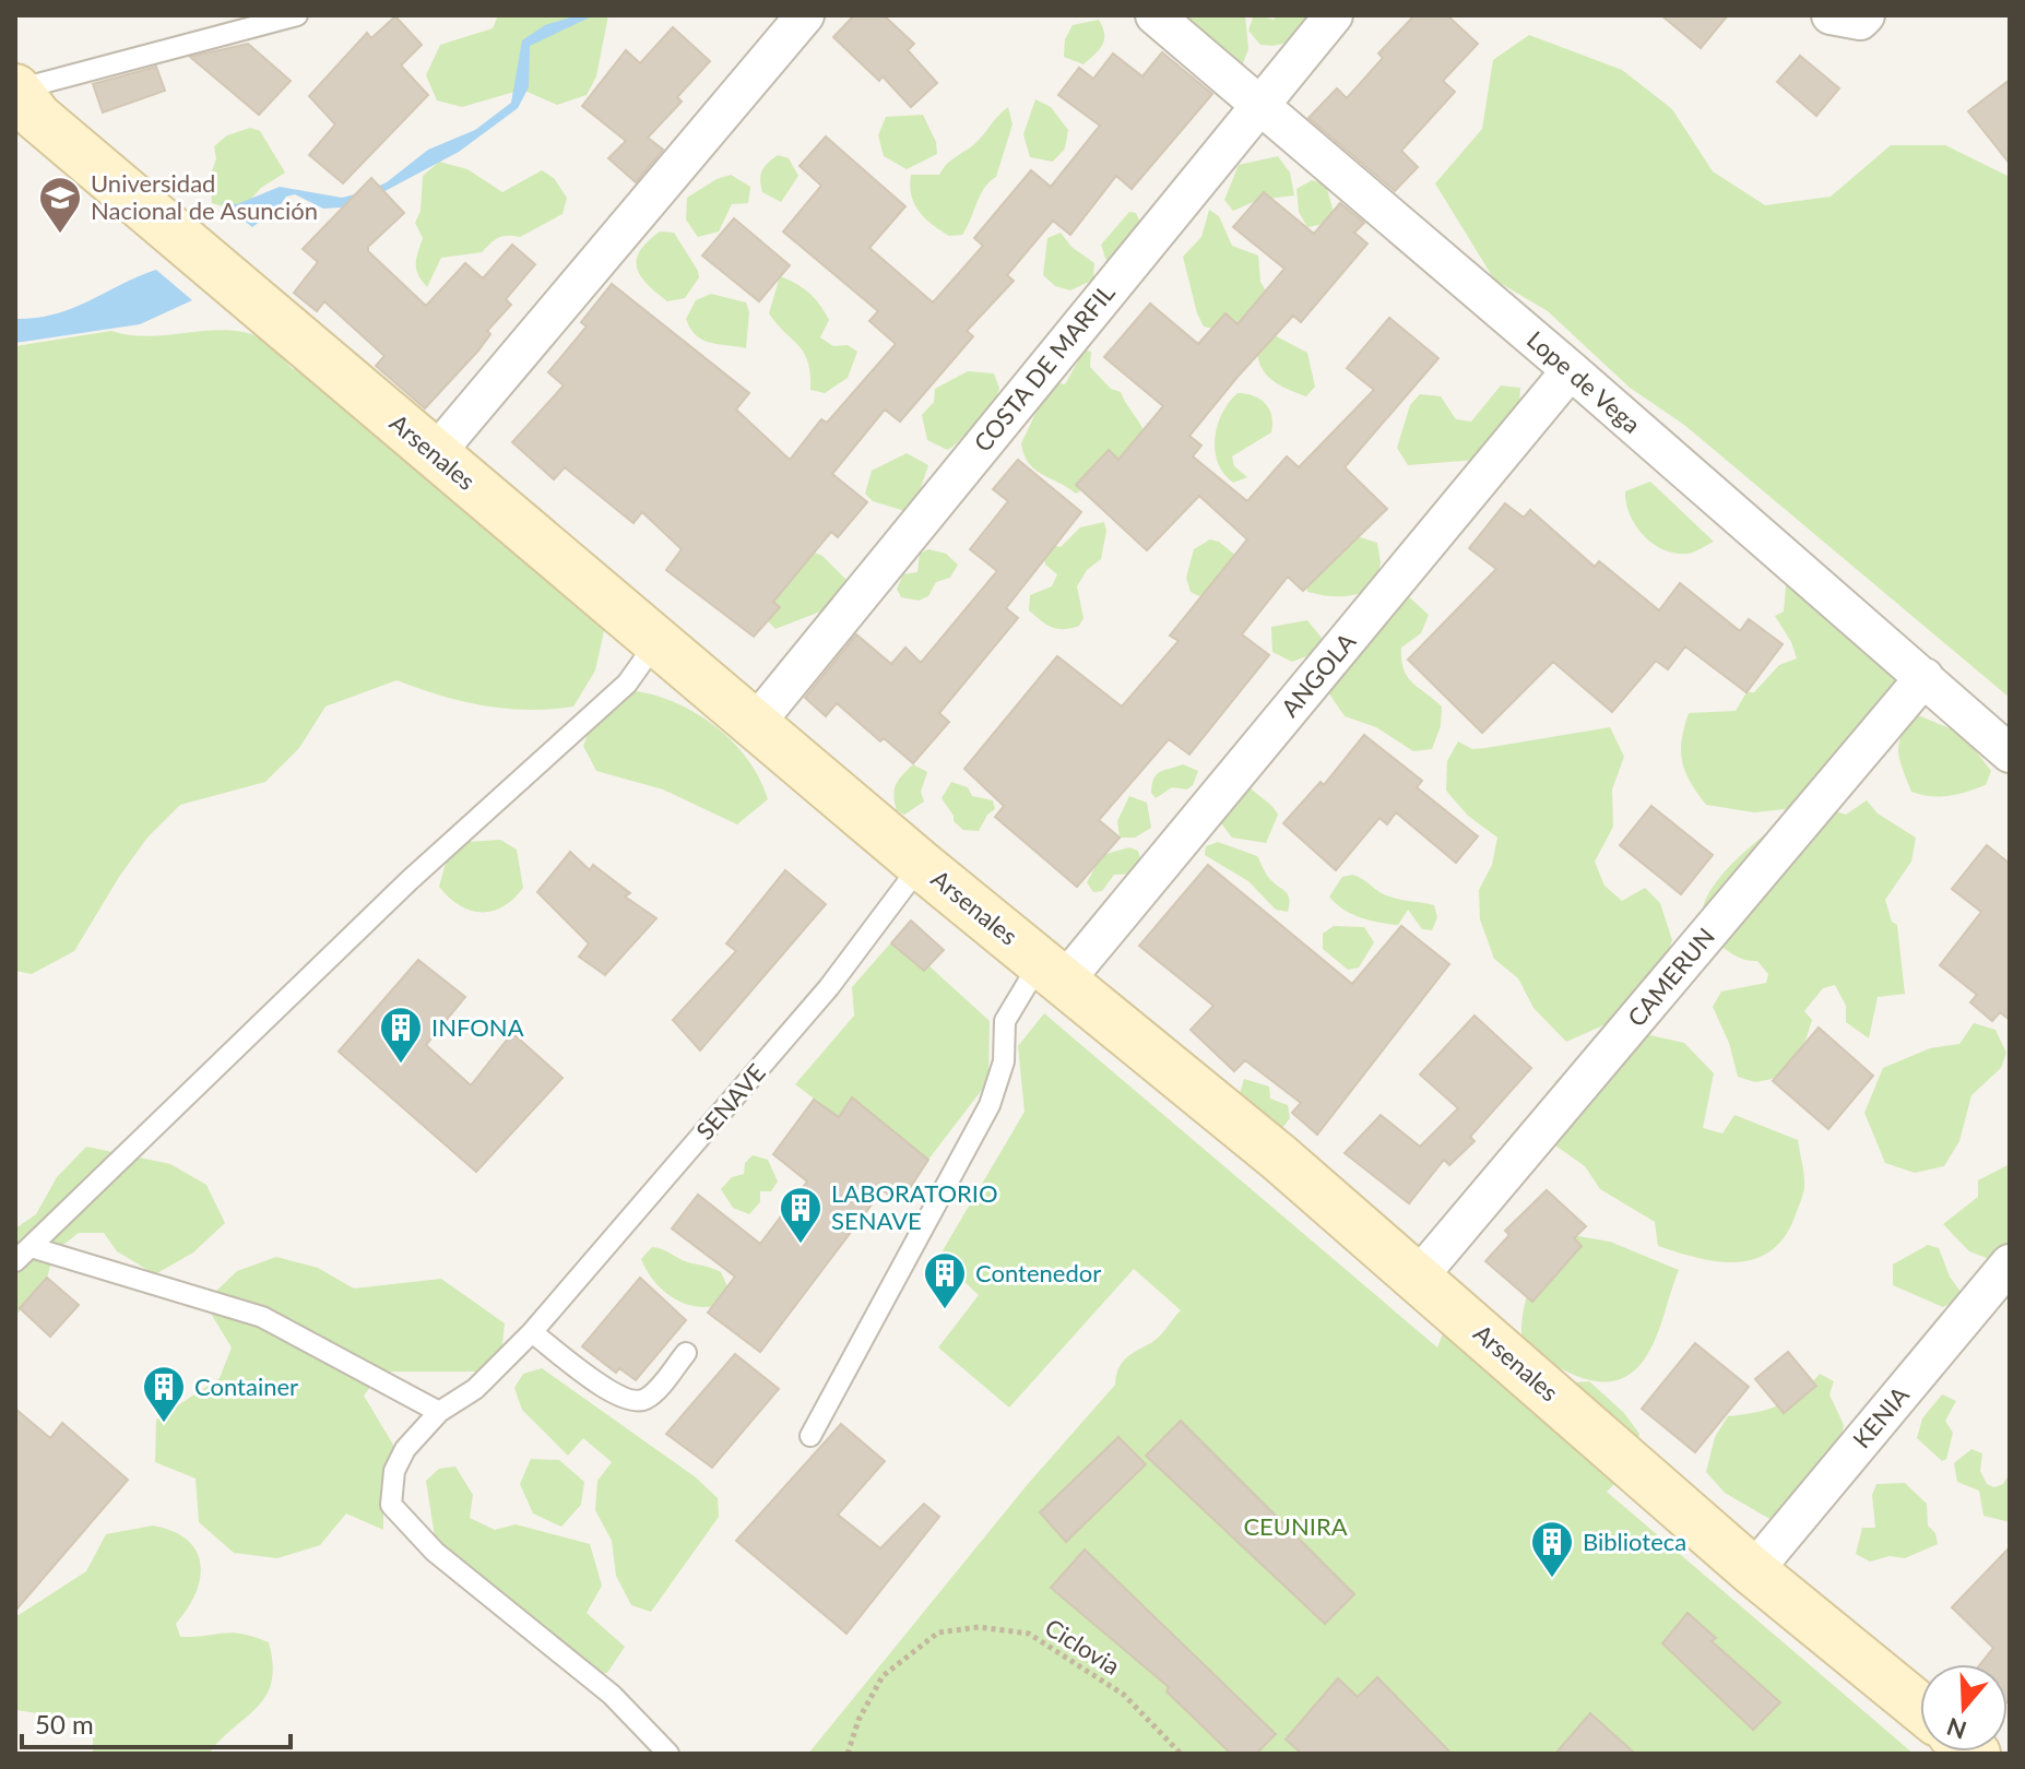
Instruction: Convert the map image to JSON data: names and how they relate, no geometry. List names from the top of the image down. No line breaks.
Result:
{"streets":{"main road":["Arsenales"],"street":["COSTA DE MARFIL","Lope de Vega","ANGOLA","CAMERUN","KENIA"],"lane":["SENAVE"],"path":["Ciclovia"]},"crossings":[["COSTA DE MARFIL","Lope de Vega"],["COSTA DE MARFIL","Arsenales"],["Lope de Vega","ANGOLA"],["Lope de Vega","CAMERUN"],["Arsenales","ANGOLA"],["Arsenales","CAMERUN"],["Arsenales","SENAVE"],["Arsenales","KENIA"]],"parks":["CEUNIRA"],"places":{"school or university":["Universidad Nacional de Asunción"],"building":["INFONA","LABORATORIO SENAVE","Contenedor","Container","Biblioteca"]},"scale_bar":"50 m","north":"bottom"}
